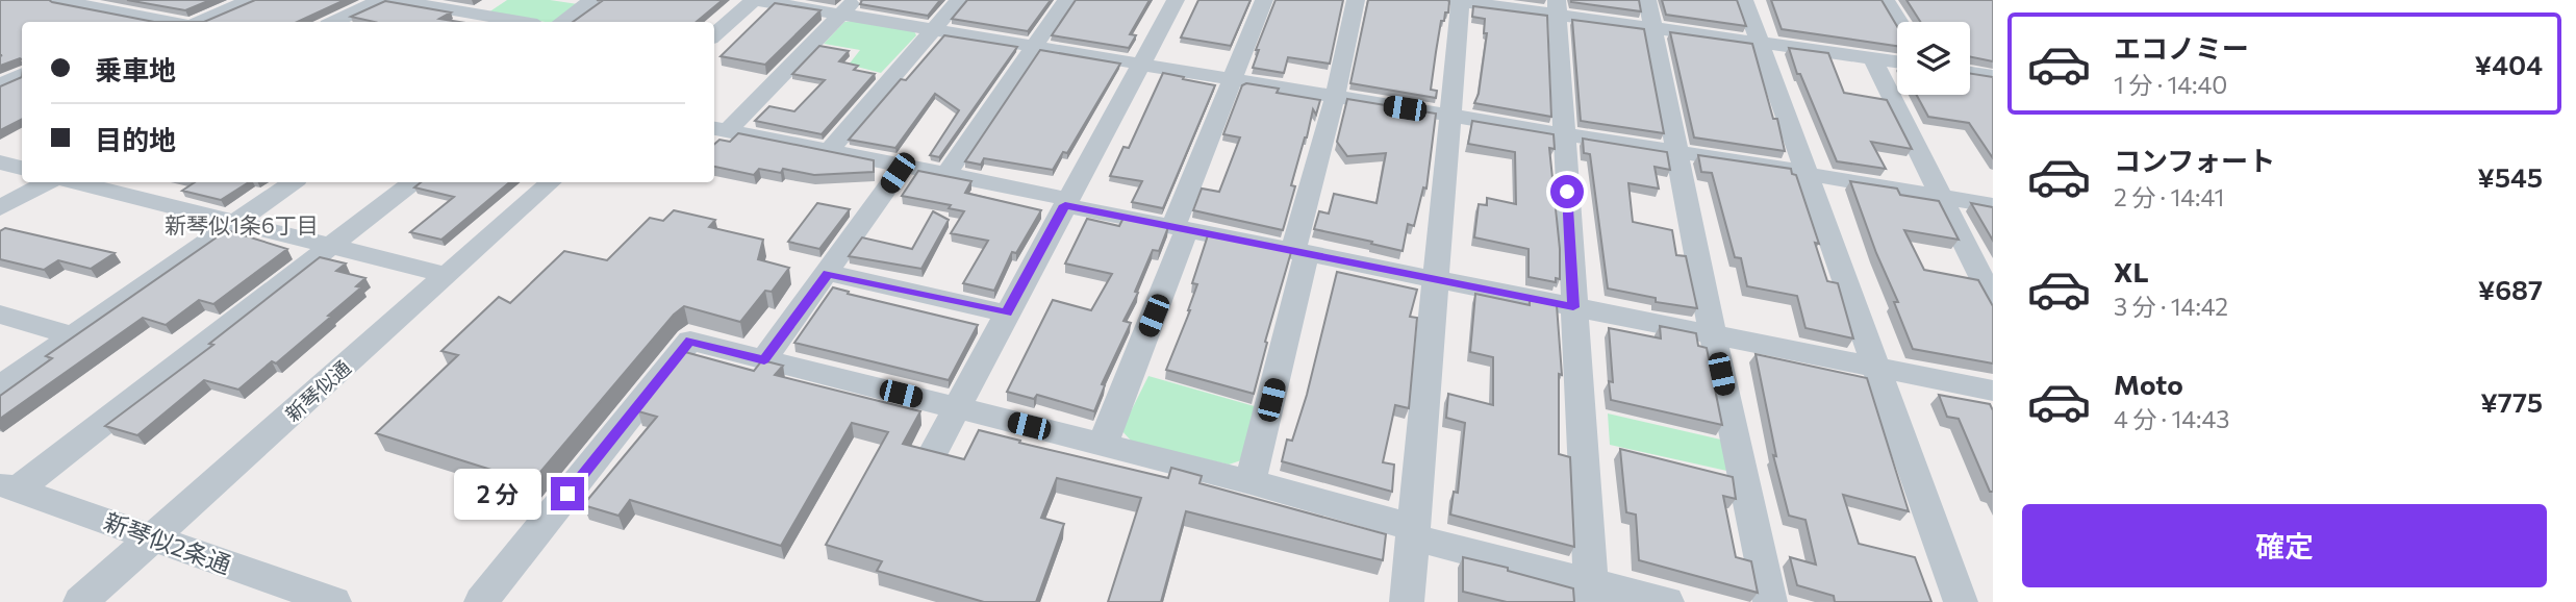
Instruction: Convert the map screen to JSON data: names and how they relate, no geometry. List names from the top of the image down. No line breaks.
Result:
{"streets":{"street":["新琴似通","新琴似2条通"]},"crossings":[["新琴似通","新琴似2条通"]],"districts":["新琴似1条6丁目"],"page":{"list":[{"name":"エコノミー","note":"1 分 · 14:40","value":"¥404"},{"name":"コンフォート","note":"2 分 · 14:41","value":"¥545"},{"name":"XL","note":"3 分 · 14:42","value":"¥687"},{"name":"Moto","note":"4 分 · 14:43","value":"¥775"}],"banner":["乗車地","目的地"],"bubble":"2 分","buttons":"確定"}}
